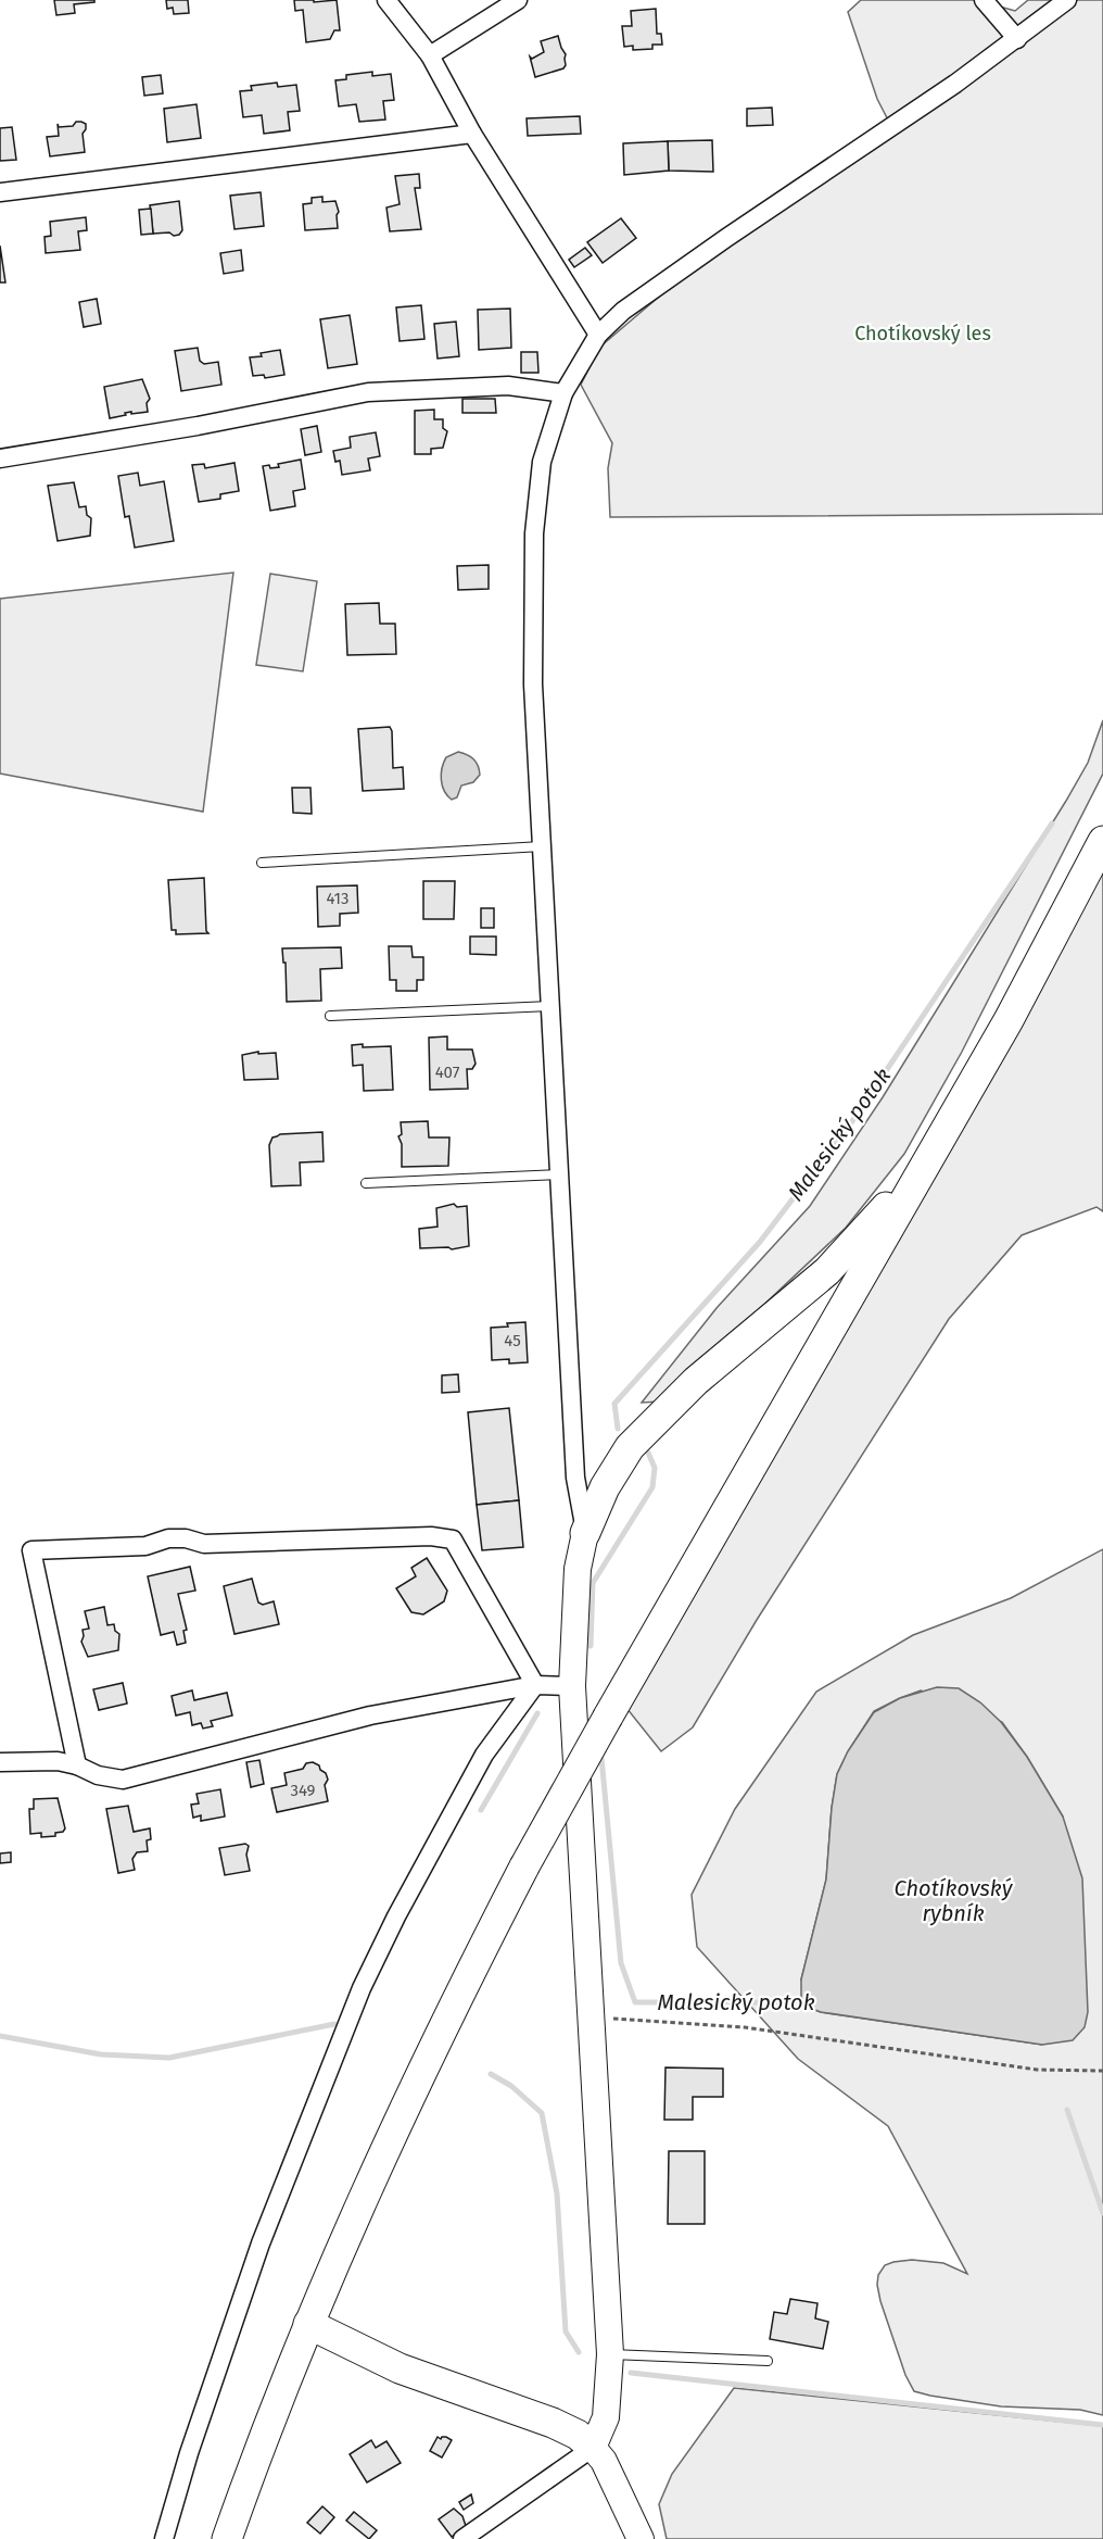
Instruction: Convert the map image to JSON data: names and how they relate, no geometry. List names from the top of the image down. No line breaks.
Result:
{"water":["Malesický potok","Chotíkovský rybník"],"parks":["Chotíkovský les"],"house_numbers":["413","407","45","349"]}
